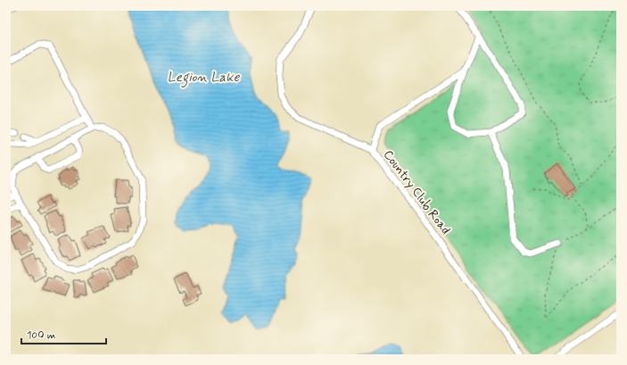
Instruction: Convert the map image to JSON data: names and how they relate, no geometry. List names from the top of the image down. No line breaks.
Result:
{"streets":{"street":["Country Club Road"]},"water":["Legion Lake"],"scale_bar":"100 m"}
